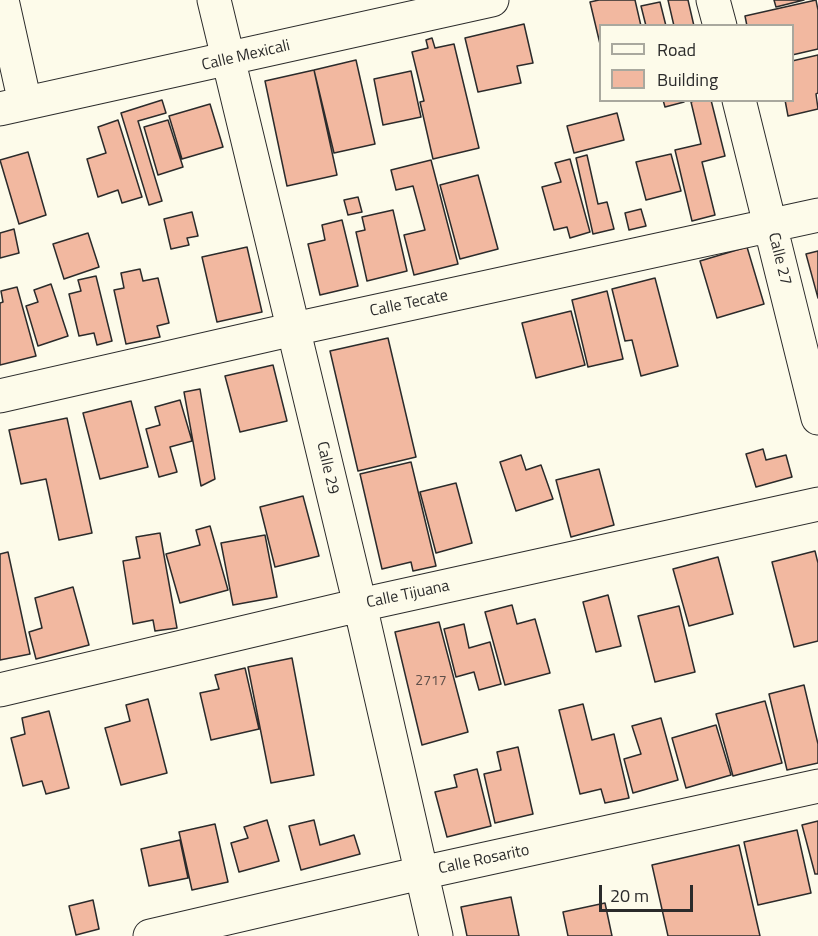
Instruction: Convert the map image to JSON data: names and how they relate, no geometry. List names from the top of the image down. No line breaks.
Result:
{"streets":{"street":["Calle Mexicali","Calle 27","Calle Tecate","Calle 29","Calle Tijuana","Calle Rosarito"]},"crossings":[["Calle Mexicali","Calle 29"],["Calle 27","Calle Tecate"],["Calle Tecate","Calle 29"],["Calle 29","Calle Tijuana"],["Calle 29","Calle Rosarito"]],"house_numbers":["2717"],"legend":["Road","Building"],"scale_bar":"20 m"}
